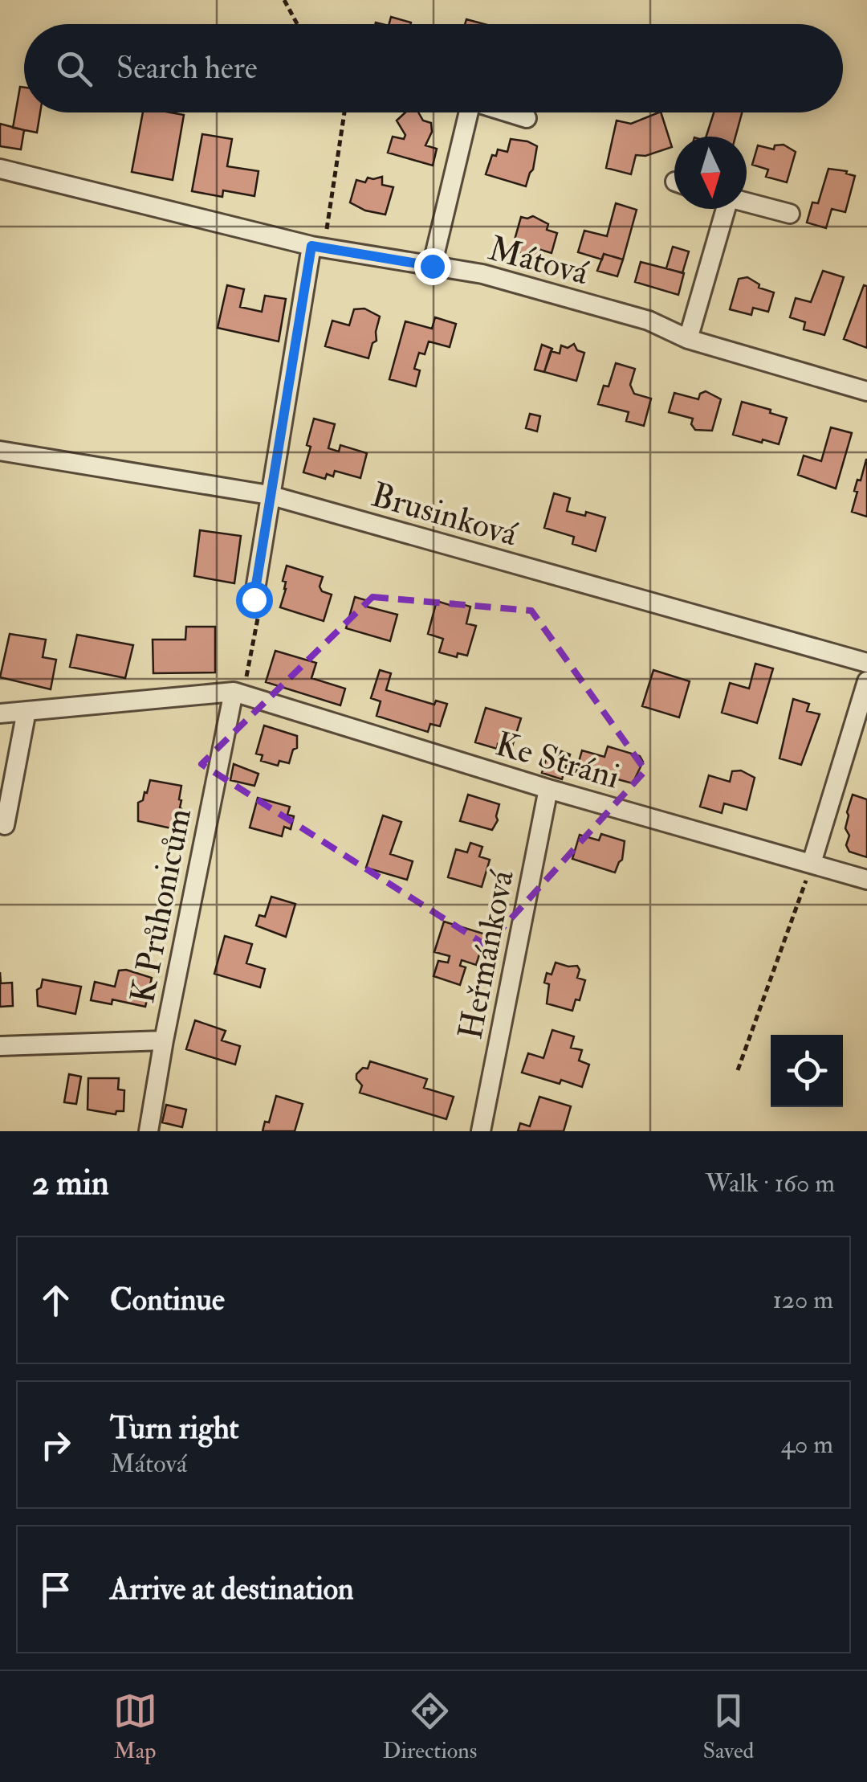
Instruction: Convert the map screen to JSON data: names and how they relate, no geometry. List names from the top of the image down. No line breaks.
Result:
{"streets":{"street":["Mátová","Brusinková","Ke Stráni","K Průhonicům","Heřmánková"]},"crossings":[["Ke Stráni","K Průhonicům"],["Ke Stráni","Heřmánková"]],"north":"bottom","page":{"search":"Search here","heading":["2 min","Walk · 160 m"],"list":[["Continue","120 m"],["Turn right","Mátová","40 m"],"Arrive at destination"],"nav":["Map","Directions","Saved"]}}
